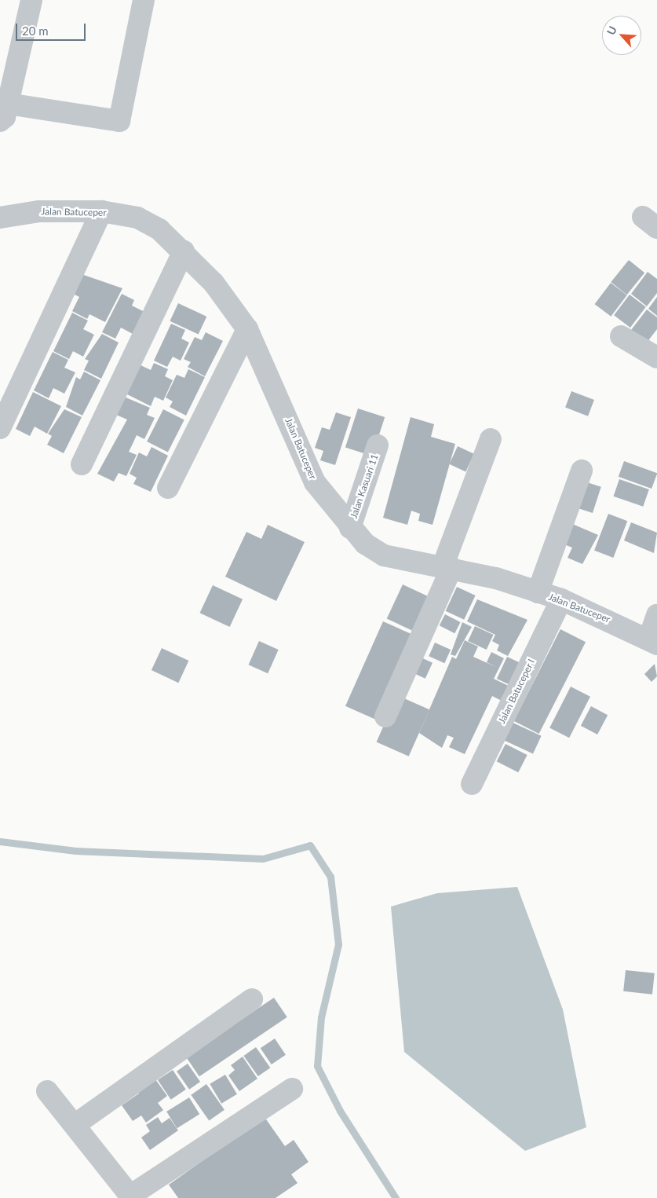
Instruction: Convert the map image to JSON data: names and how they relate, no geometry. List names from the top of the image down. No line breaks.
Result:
{"streets":{"street":["Jalan Batuceper","Jalan Kasuari 11","Jalan Batuceper I"]},"crossings":[["Jalan Batuceper","Jalan Kasuari 11"],["Jalan Batuceper","Jalan Batuceper I"]],"scale_bar":"20 m","north":"top left"}
